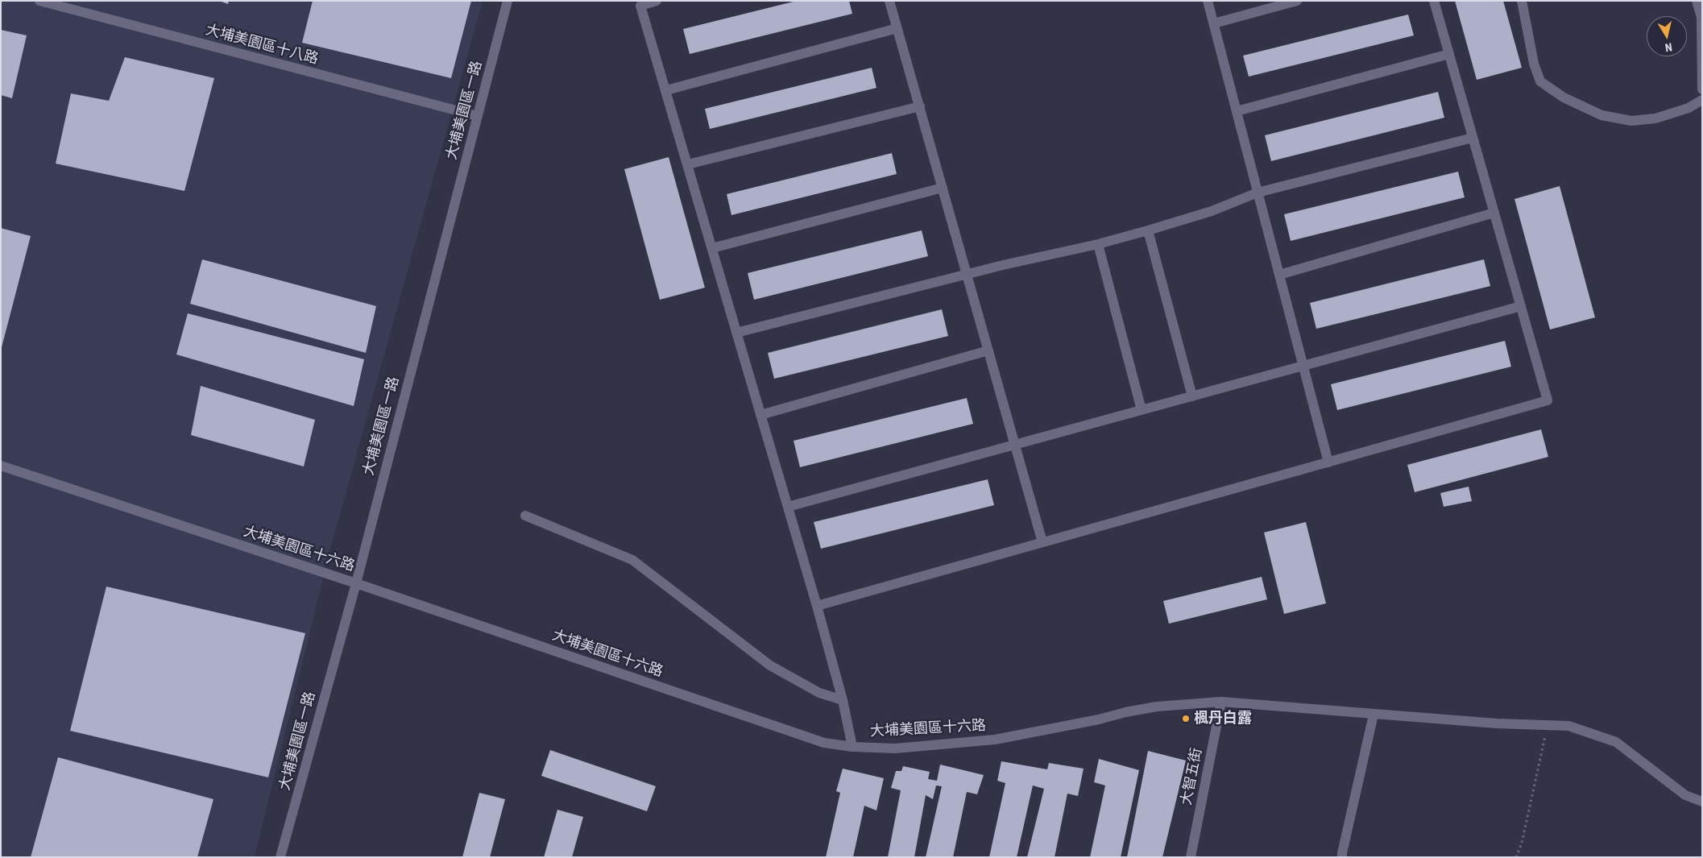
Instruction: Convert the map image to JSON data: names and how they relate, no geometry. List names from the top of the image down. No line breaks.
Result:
{"streets":{"street":["大埔美園區十八路","大埔美園區一路","大埔美園區十六路","大智五街"]},"crossings":[["大埔美園區十八路","大埔美園區一路"],["大埔美園區一路","大埔美園區十六路"],["大埔美園區十六路","大智五街"]],"places":["楓丹白露"],"north":"bottom"}
